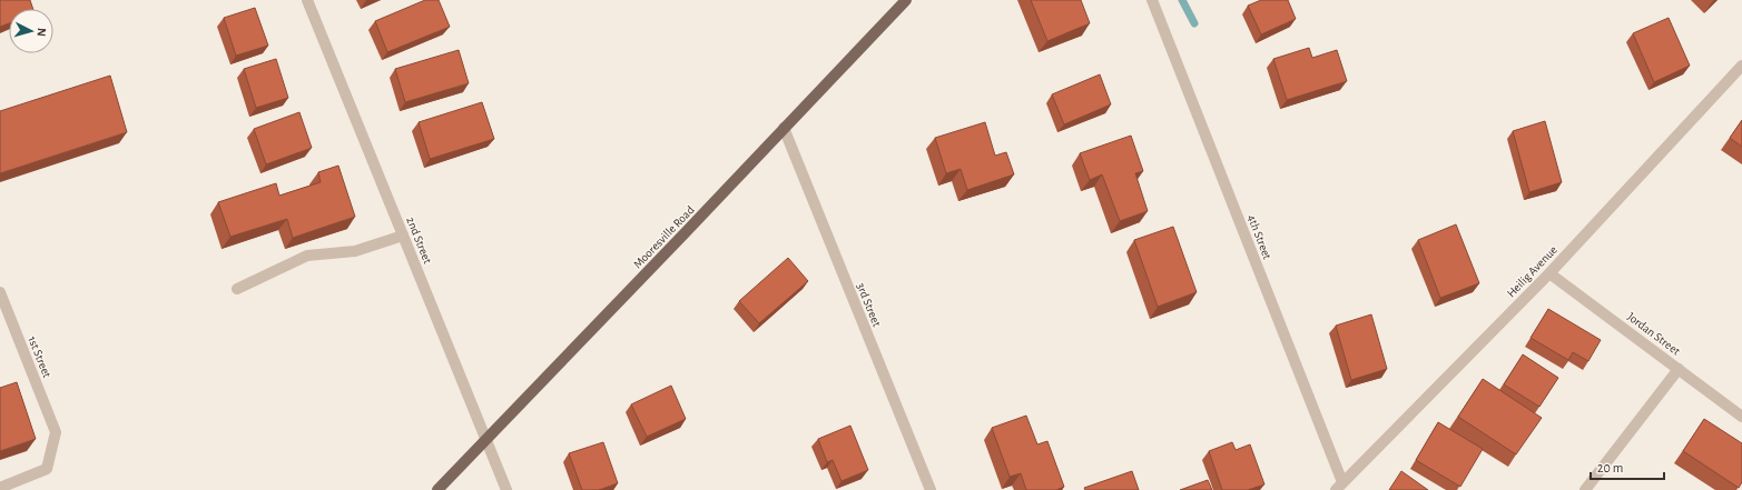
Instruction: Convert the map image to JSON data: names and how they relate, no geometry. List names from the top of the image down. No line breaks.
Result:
{"streets":{"main road":["Mooresville Road"],"street":["4th Street","2nd Street","Heilig Avenue","3rd Street","Jordan Street","1st Street"]},"crossings":[["Mooresville Road","2nd Street"],["Mooresville Road","3rd Street"],["4th Street","Heilig Avenue"],["Heilig Avenue","Jordan Street"]],"scale_bar":"20 m","north":"right"}
